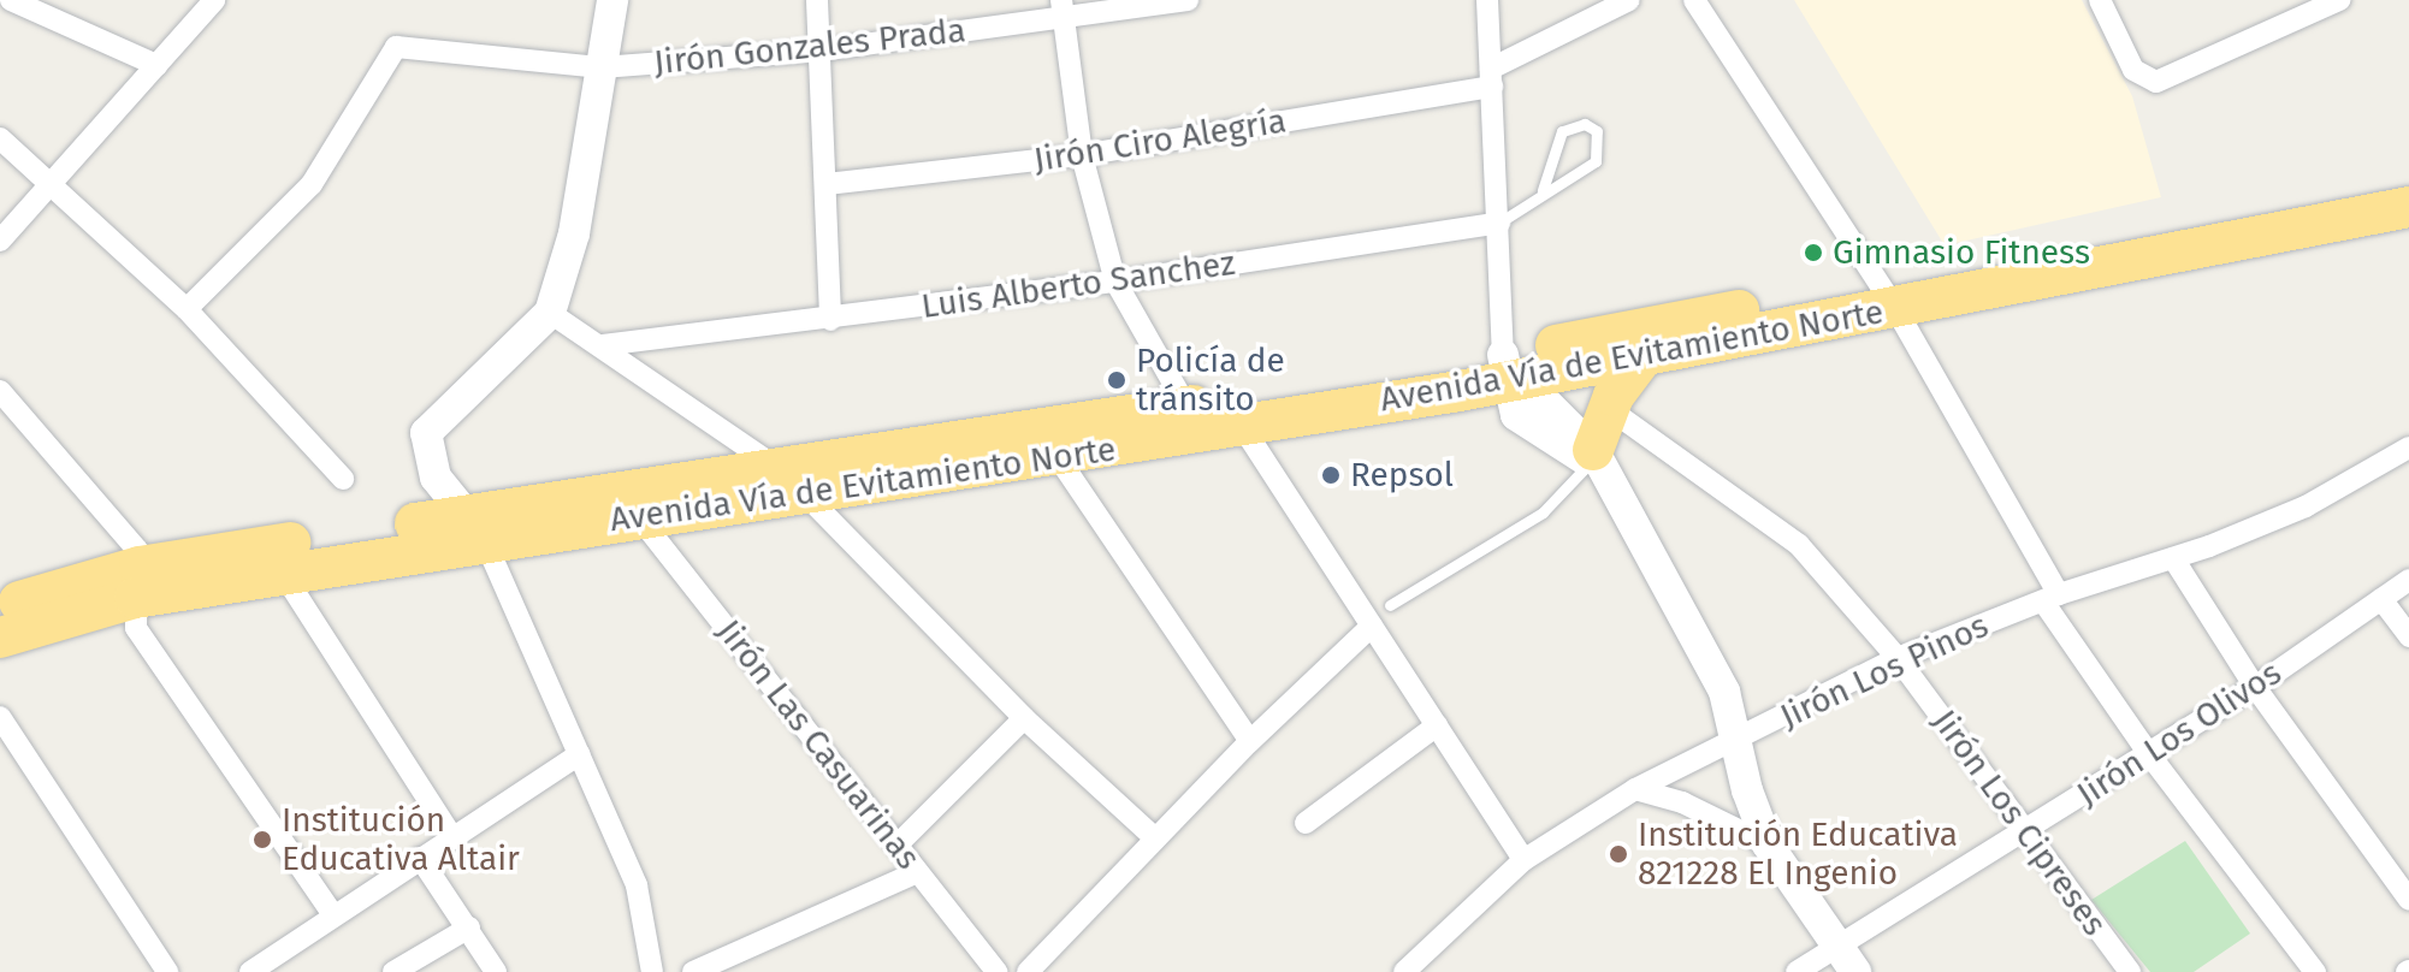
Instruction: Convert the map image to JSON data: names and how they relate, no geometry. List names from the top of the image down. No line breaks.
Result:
{"streets":{"highway":["Avenida Vía de Evitamiento Norte"],"street":["Jirón Gonzales Prada","Jirón Ciro Alegría","Luis Alberto Sanchez","Jirón Los Pinos","Jirón Los Olivos","Jirón Las Casuarinas","Jirón Los Cipreses"]},"crossings":[["Avenida Vía de Evitamiento Norte","Jirón Las Casuarinas"],["Jirón Los Pinos","Jirón Los Cipreses"],["Jirón Los Olivos","Jirón Los Cipreses"]],"places":["Gimnasio Fitness","Policía de tránsito","Repsol","Institución Educativa Altair","Institución Educativa 821228 El Ingenio"]}
